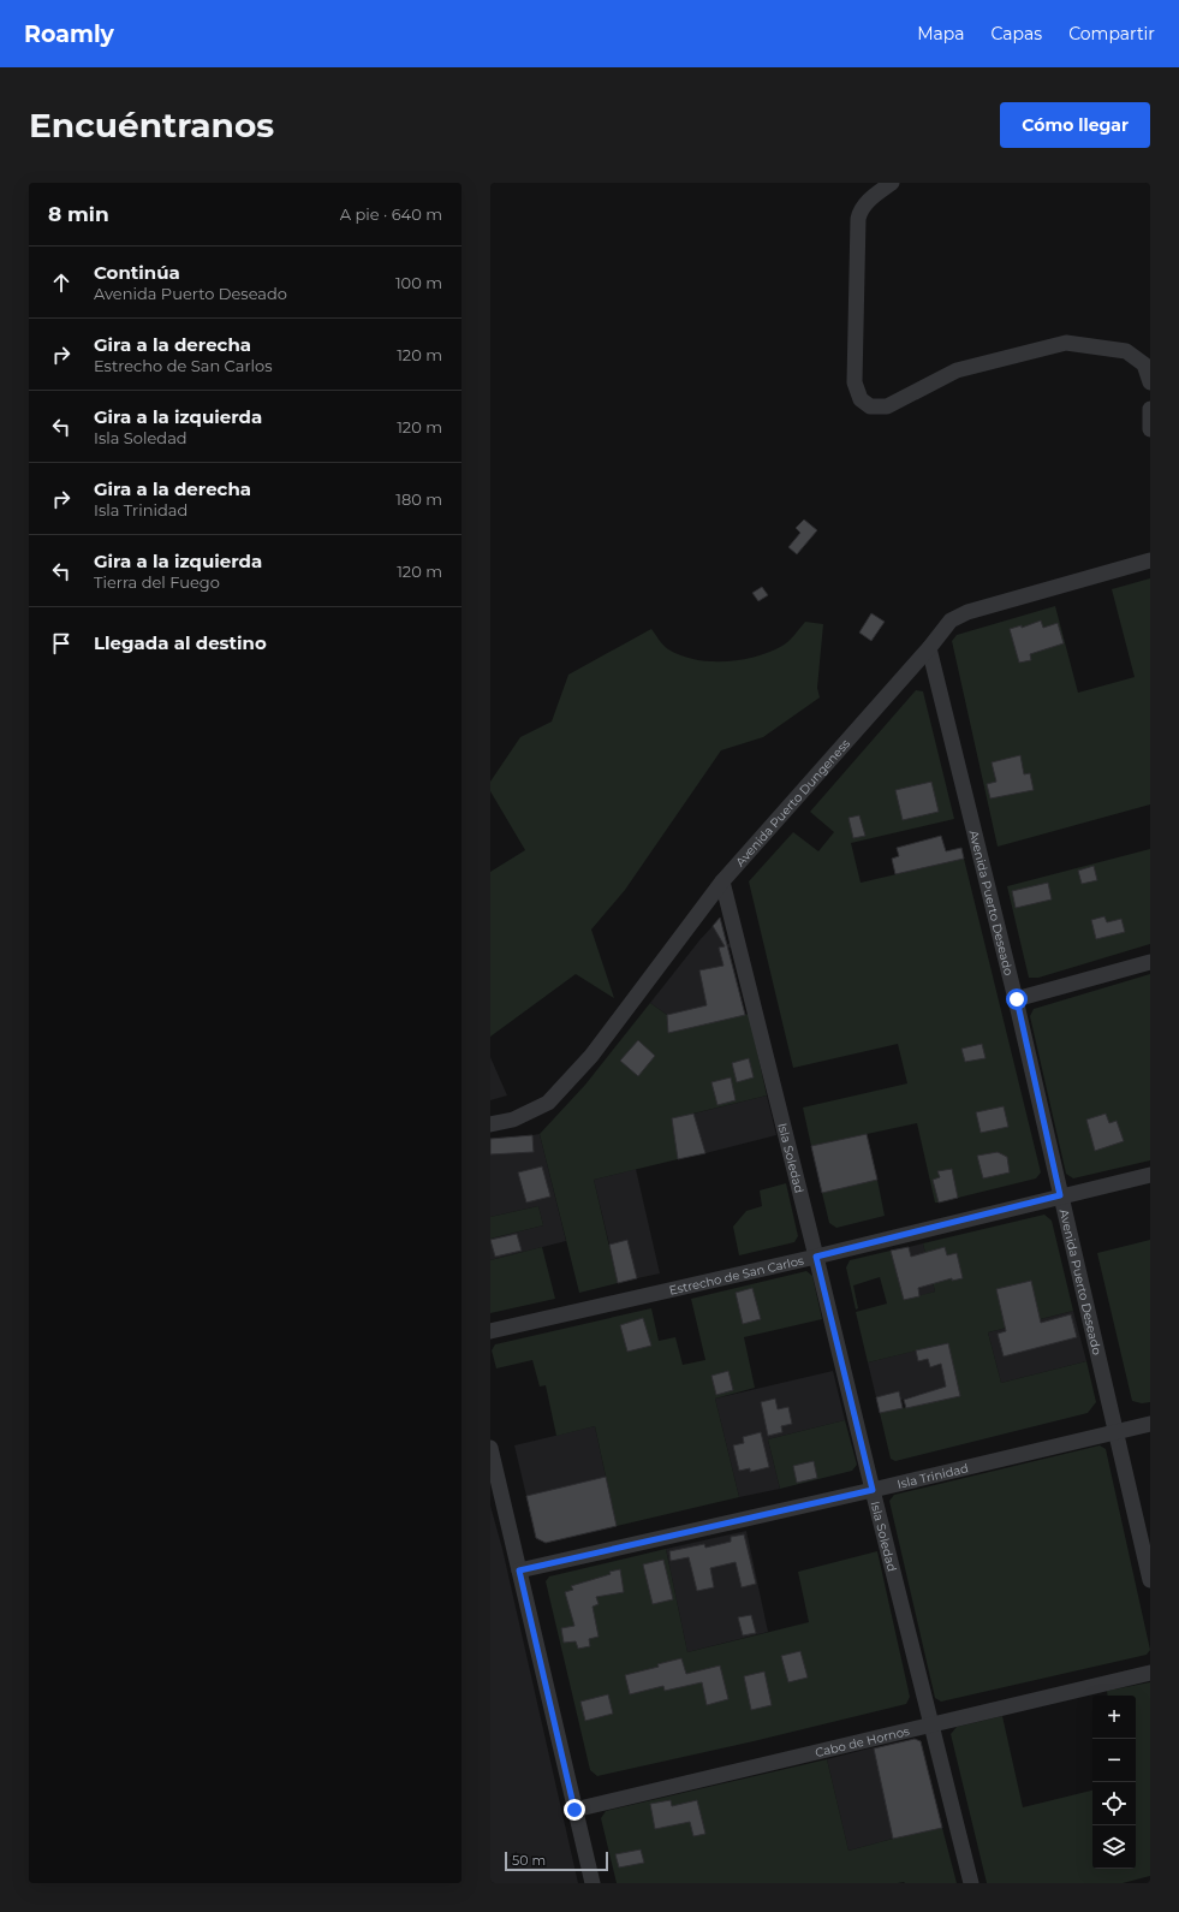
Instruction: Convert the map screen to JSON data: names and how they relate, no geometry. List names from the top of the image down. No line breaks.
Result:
{"streets":{"street":["Avenida Puerto Dungeness","Avenida Puerto Deseado","Isla Soledad","Estrecho de San Carlos","Isla Trinidad","Cabo de Hornos"]},"crossings":[["Avenida Puerto Dungeness","Avenida Puerto Deseado"],["Avenida Puerto Dungeness","Isla Soledad"],["Avenida Puerto Deseado","Estrecho de San Carlos"],["Avenida Puerto Deseado","Isla Trinidad"],["Isla Soledad","Estrecho de San Carlos"],["Isla Soledad","Isla Trinidad"],["Isla Soledad","Cabo de Hornos"]],"scale_bar":"50 m","page":{"header":"Roamly","nav":["Mapa","Capas","Compartir"],"buttons":"Cómo llegar","title":"Encuéntranos","heading":["8 min","A pie · 640 m"],"list":[["Continúa","Avenida Puerto Deseado","100 m"],["Gira a la derecha","Estrecho de San Carlos","120 m"],["Gira a la izquierda","Isla Soledad","120 m"],["Gira a la derecha","Isla Trinidad","180 m"],["Gira a la izquierda","Tierra del Fuego","120 m"],"Llegada al destino"],"map_buttons":["+","−"],"scale":"50 m"}}
